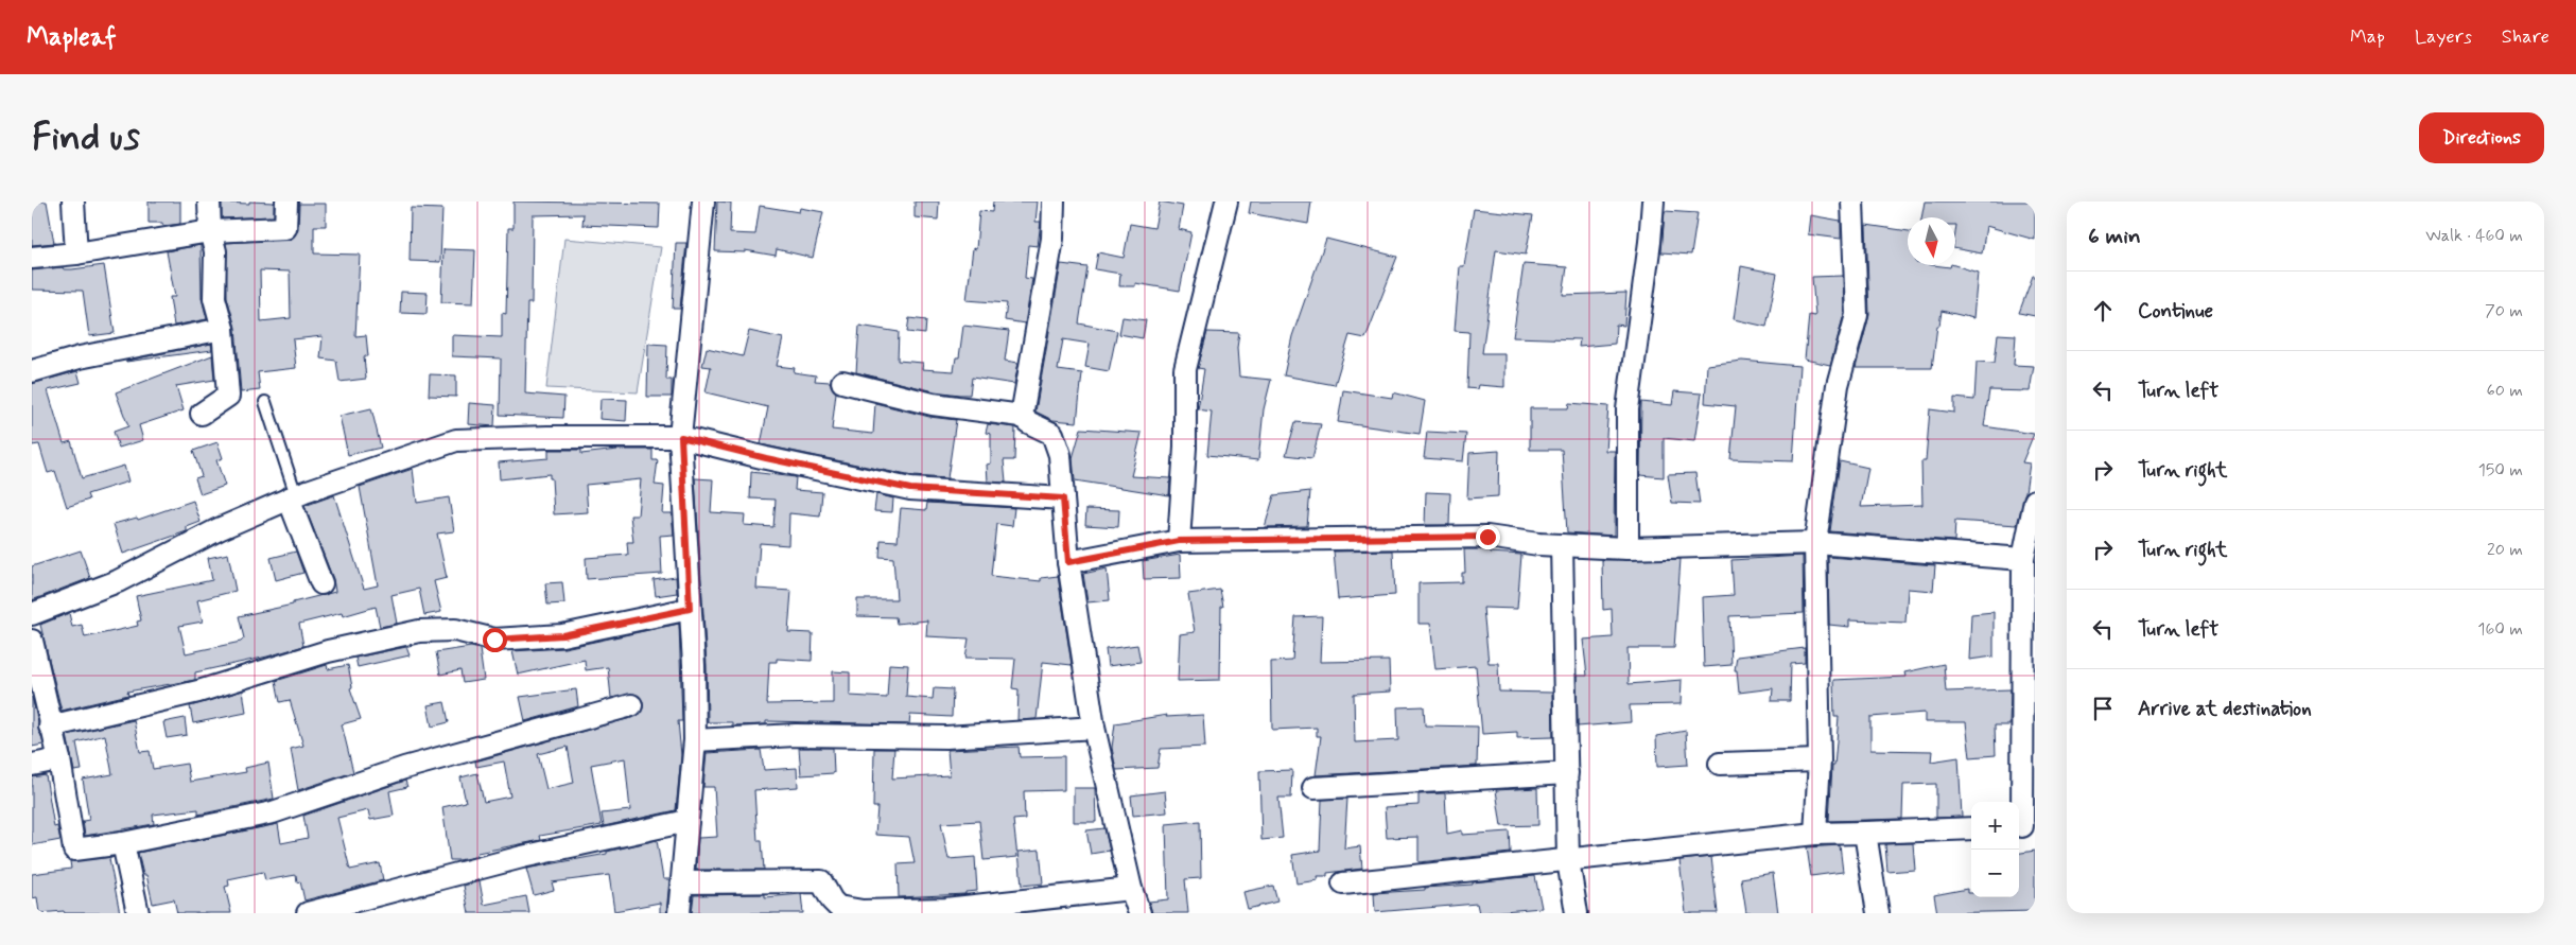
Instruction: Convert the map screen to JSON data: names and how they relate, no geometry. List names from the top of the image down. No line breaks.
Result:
{"north":"bottom","page":{"header":"Mapleaf","nav":["Map","Layers","Share"],"buttons":"Directions","title":"Find us","heading":["6 min","Walk · 460 m"],"list":[["Continue","70 m"],["Turn left","60 m"],["Turn right","150 m"],["Turn right","20 m"],["Turn left","160 m"],"Arrive at destination"],"map_buttons":["+","−"]}}
